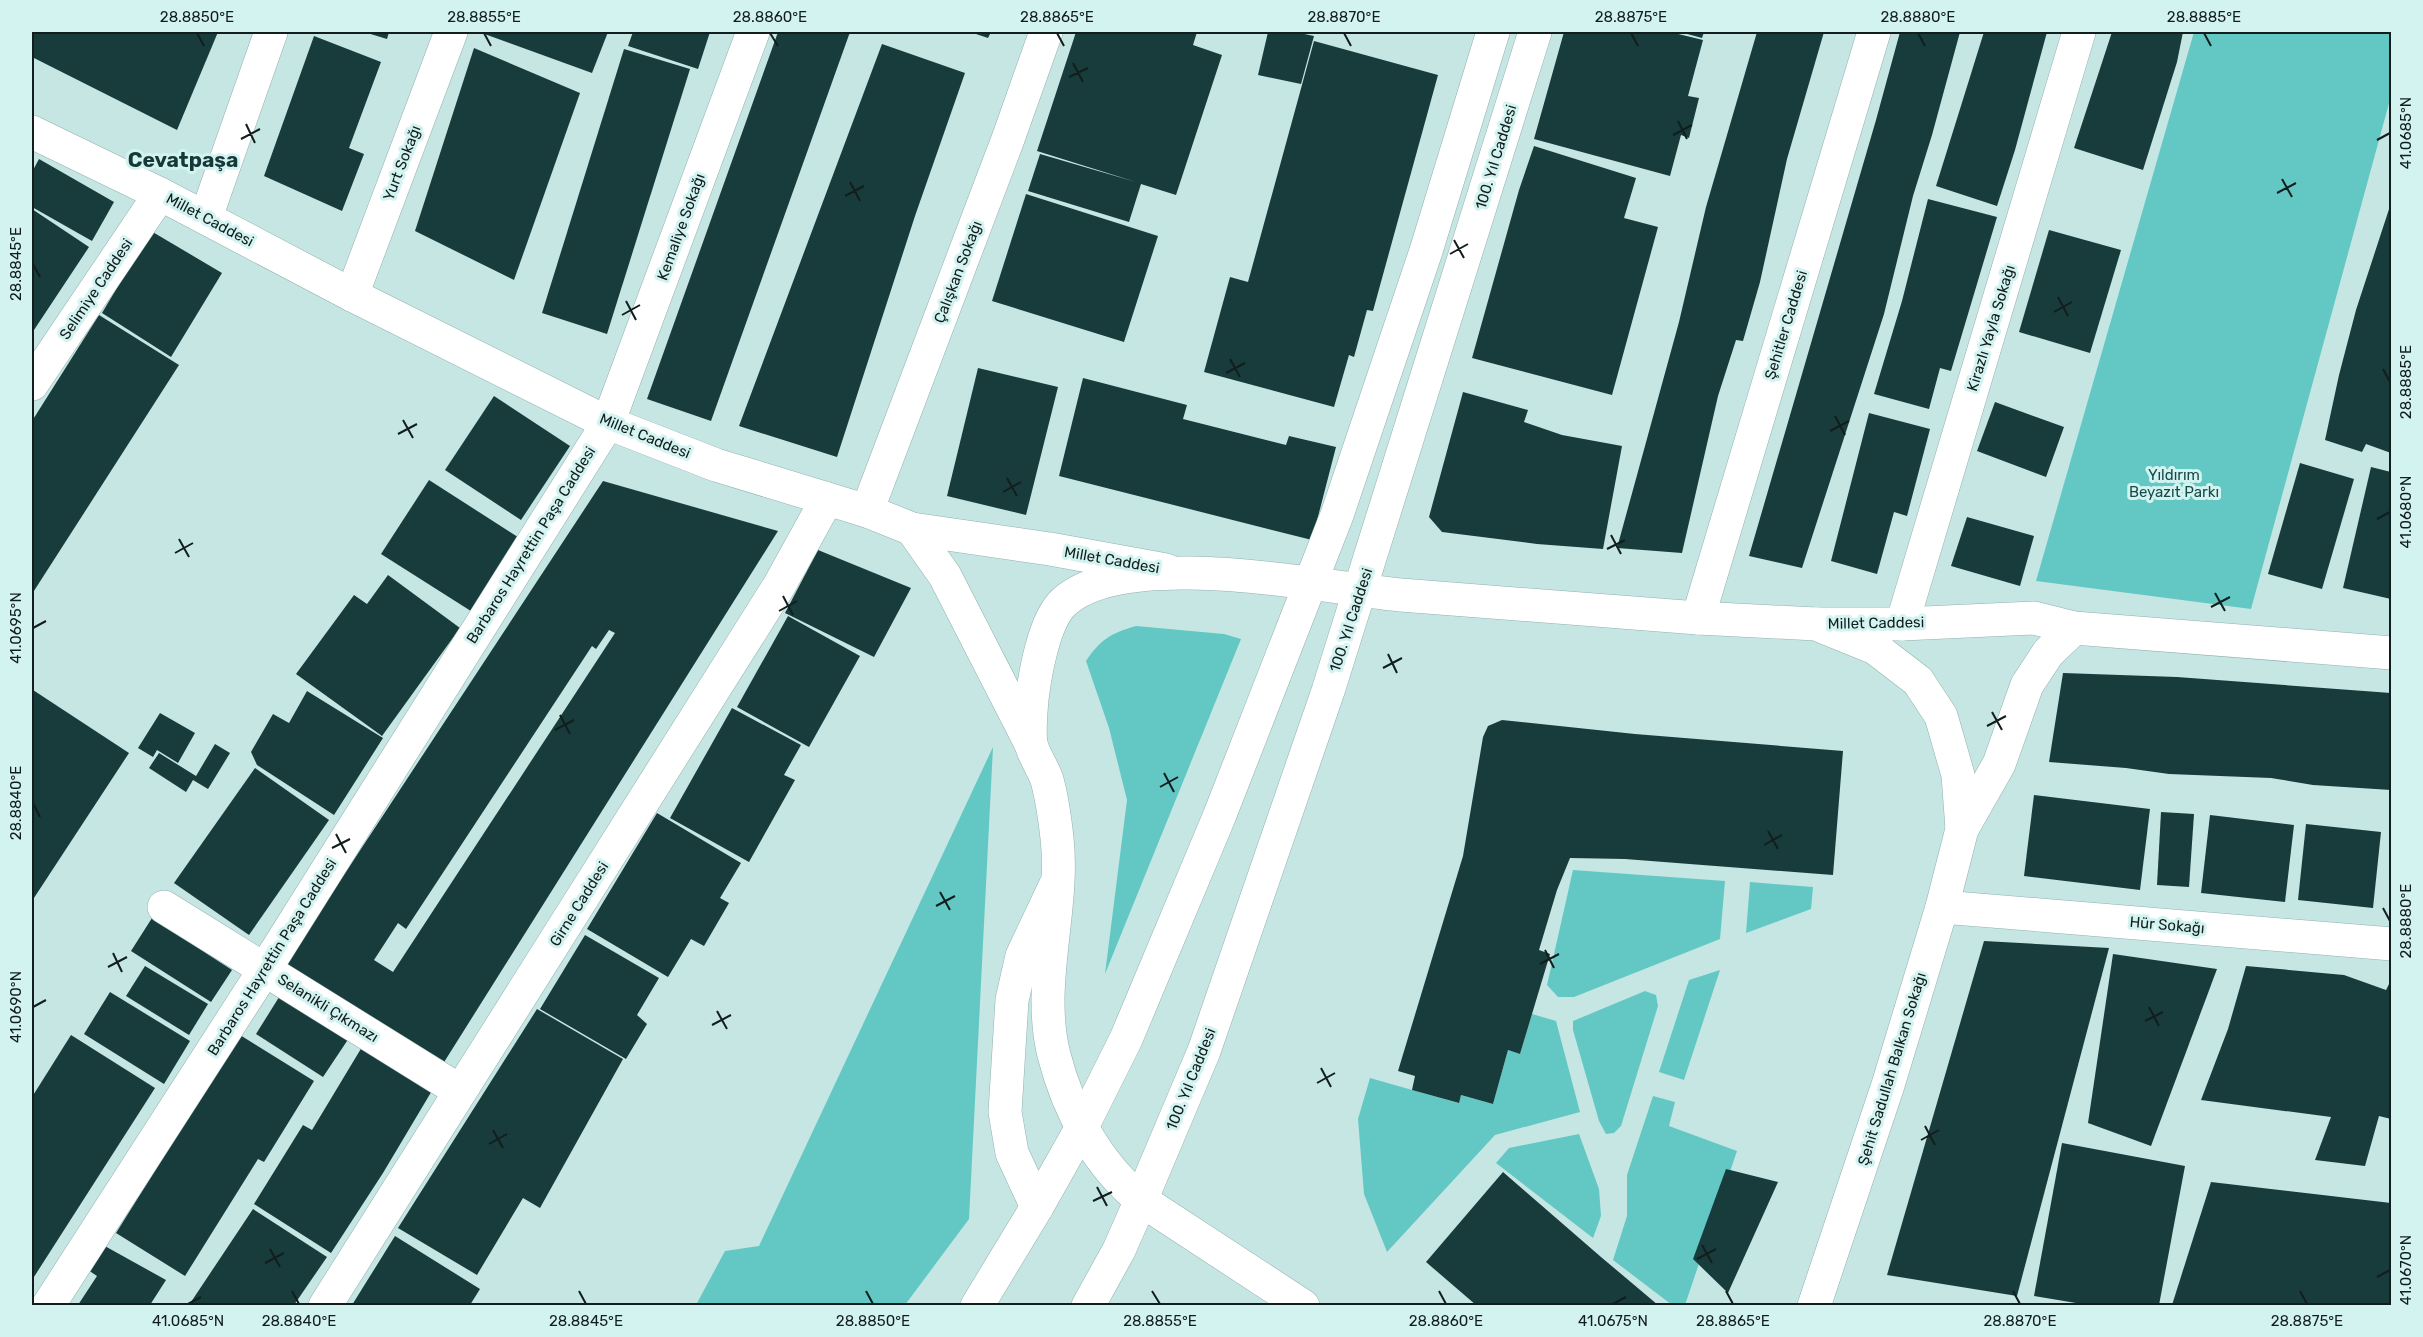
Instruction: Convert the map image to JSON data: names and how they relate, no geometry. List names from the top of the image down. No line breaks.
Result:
{"streets":{"main road":["100. Yıl Caddesi","Yurt Sokağı","Millet Caddesi","Kemaliye Sokağı","Çalışkan Sokağı","Selimiye Caddesi","Şehitler Caddesi","Kirazlı Yayla Sokağı","Barbaros Hayrettin Paşa Caddesi","Girne Caddesi","Hür Sokağı","Selanikli Çıkmazı","Şehit Sadullah Balkan Sokağı"]},"crossings":[["100. Yıl Caddesi","Millet Caddesi"],["Yurt Sokağı","Millet Caddesi"],["Millet Caddesi","Kemaliye Sokağı"],["Millet Caddesi","Çalışkan Sokağı"],["Millet Caddesi","Selimiye Caddesi"],["Millet Caddesi","Şehitler Caddesi"],["Millet Caddesi","Kirazlı Yayla Sokağı"],["Millet Caddesi","Barbaros Hayrettin Paşa Caddesi"],["Millet Caddesi","Girne Caddesi"],["Millet Caddesi","Şehit Sadullah Balkan Sokağı"],["Kemaliye Sokağı","Barbaros Hayrettin Paşa Caddesi"],["Barbaros Hayrettin Paşa Caddesi","Selanikli Çıkmazı"],["Girne Caddesi","Selanikli Çıkmazı"],["Hür Sokağı","Şehit Sadullah Balkan Sokağı"]],"districts":["Cevatpaşa"],"parks":["Yıldırım Beyazıt Parkı"],"coordinates":["28.8850°E","28.8855°E","28.8860°E","28.8865°E","28.8870°E","28.8875°E","28.8880°E","28.8885°E","41.0685°N","28.8845°E","41.0680°N","41.0695°N","28.8840°E","41.0690°N","41.0670°N","41.0675°N"]}
